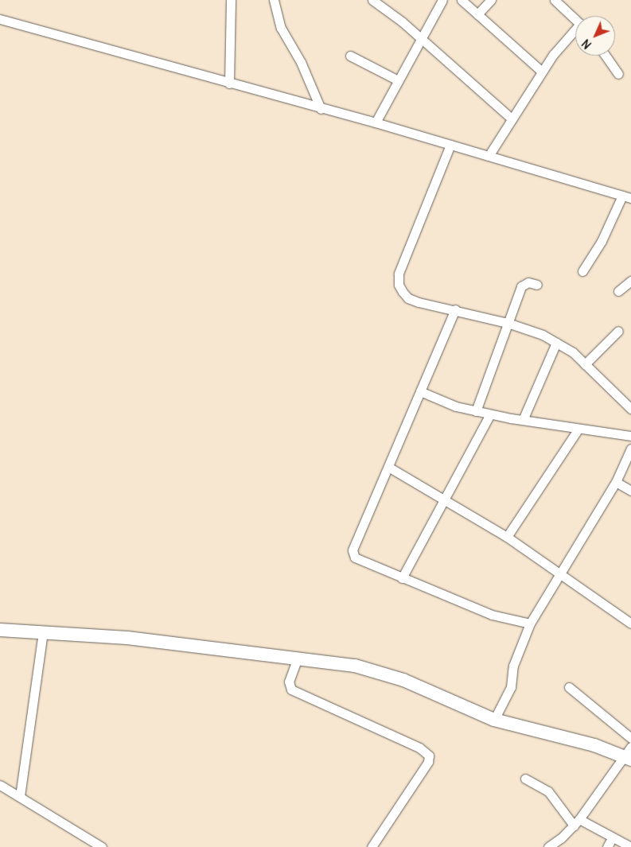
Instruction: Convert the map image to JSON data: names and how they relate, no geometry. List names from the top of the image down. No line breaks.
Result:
{"north":"bottom left"}
